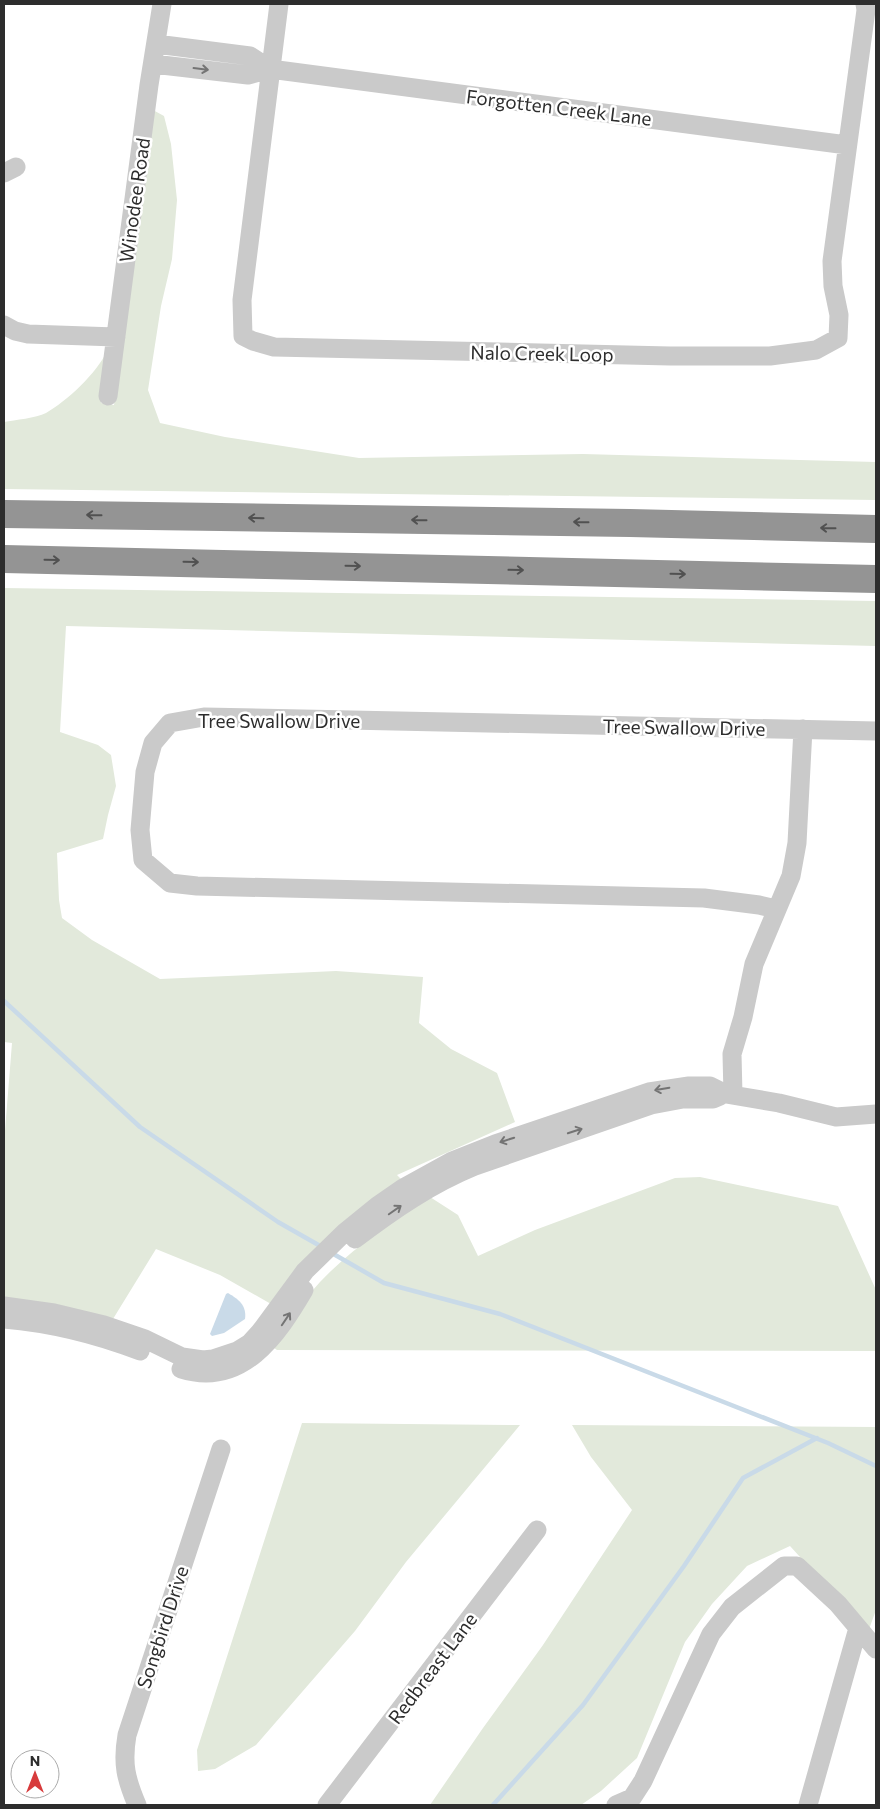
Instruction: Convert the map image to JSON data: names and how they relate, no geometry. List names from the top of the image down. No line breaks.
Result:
{"streets":{"street":["Forgotten Creek Lane","Winodee Road","Nalo Creek Loop","Tree Swallow Drive","Songbird Drive","Redbreast Lane"]},"crossings":[["Forgotten Creek Lane","Winodee Road"],["Forgotten Creek Lane","Nalo Creek Loop"]],"north":"top"}
